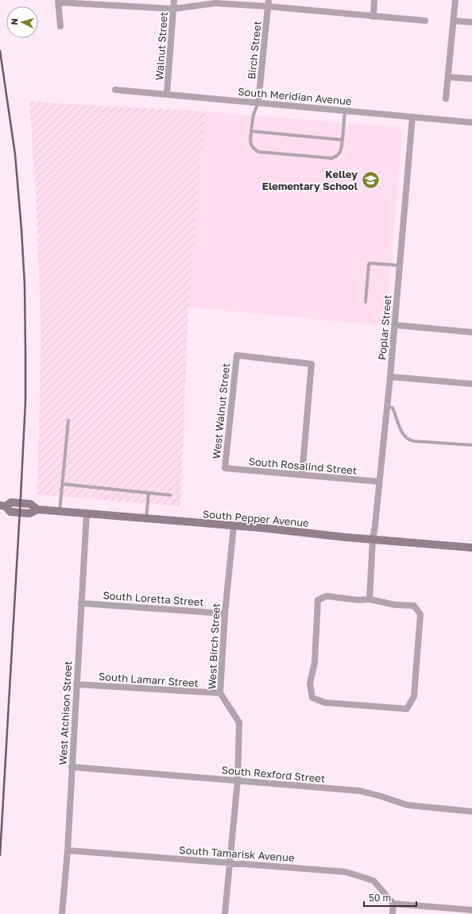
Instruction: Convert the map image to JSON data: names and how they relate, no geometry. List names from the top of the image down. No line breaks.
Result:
{"streets":{"main road":["South Pepper Avenue"],"street":["Walnut Street","Birch Street","South Meridian Avenue","Poplar Street","West Walnut Street","South Rosalind Street","South Loretta Street","West Birch Street","South Lamarr Street","West Atchison Street","South Rexford Street","South Tamarisk Avenue"]},"crossings":[["Walnut Street","South Meridian Avenue"],["Birch Street","South Meridian Avenue"],["South Meridian Avenue","Poplar Street"],["Poplar Street","South Rosalind Street"],["Poplar Street","South Pepper Avenue"],["West Walnut Street","South Rosalind Street"],["South Pepper Avenue","West Birch Street"],["South Pepper Avenue","West Atchison Street"],["South Loretta Street","West Birch Street"],["South Loretta Street","West Atchison Street"],["West Birch Street","South Lamarr Street"],["West Birch Street","South Rexford Street"],["West Birch Street","South Tamarisk Avenue"],["South Lamarr Street","West Atchison Street"],["West Atchison Street","South Rexford Street"],["West Atchison Street","South Tamarisk Avenue"]],"places":{"school or university":["Kelley Elementary School"]},"scale_bar":"50 m","north":"left"}
